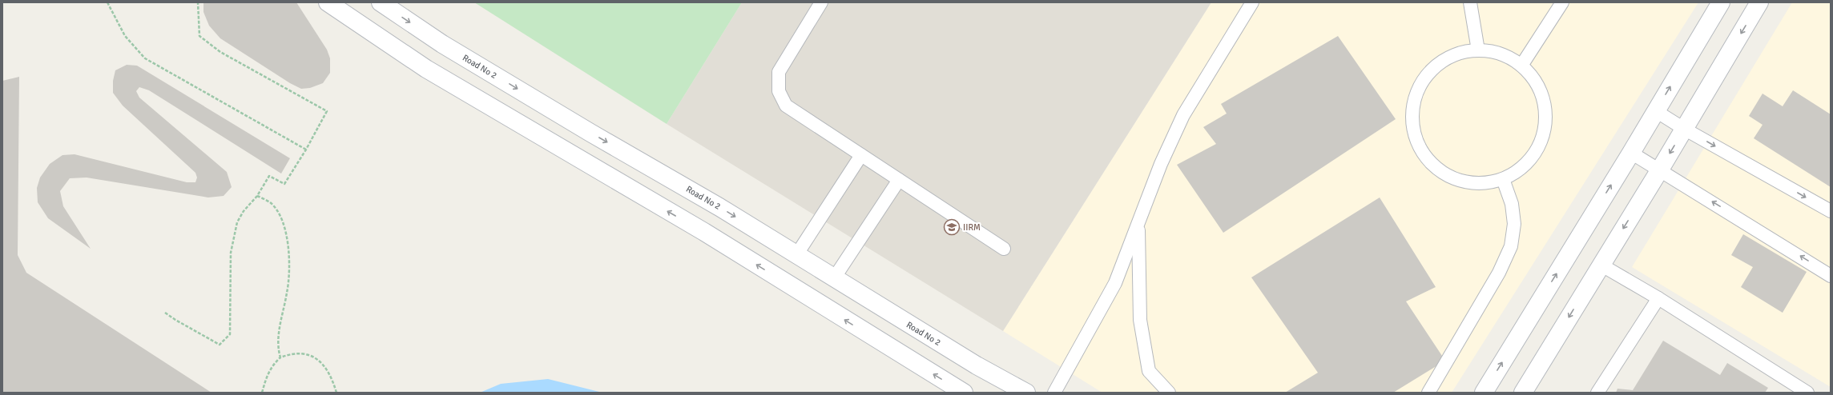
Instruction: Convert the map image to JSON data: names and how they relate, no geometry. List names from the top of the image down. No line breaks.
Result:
{"streets":{"street":["Road No 2"]},"places":{"school or university":["IIRM"]}}
